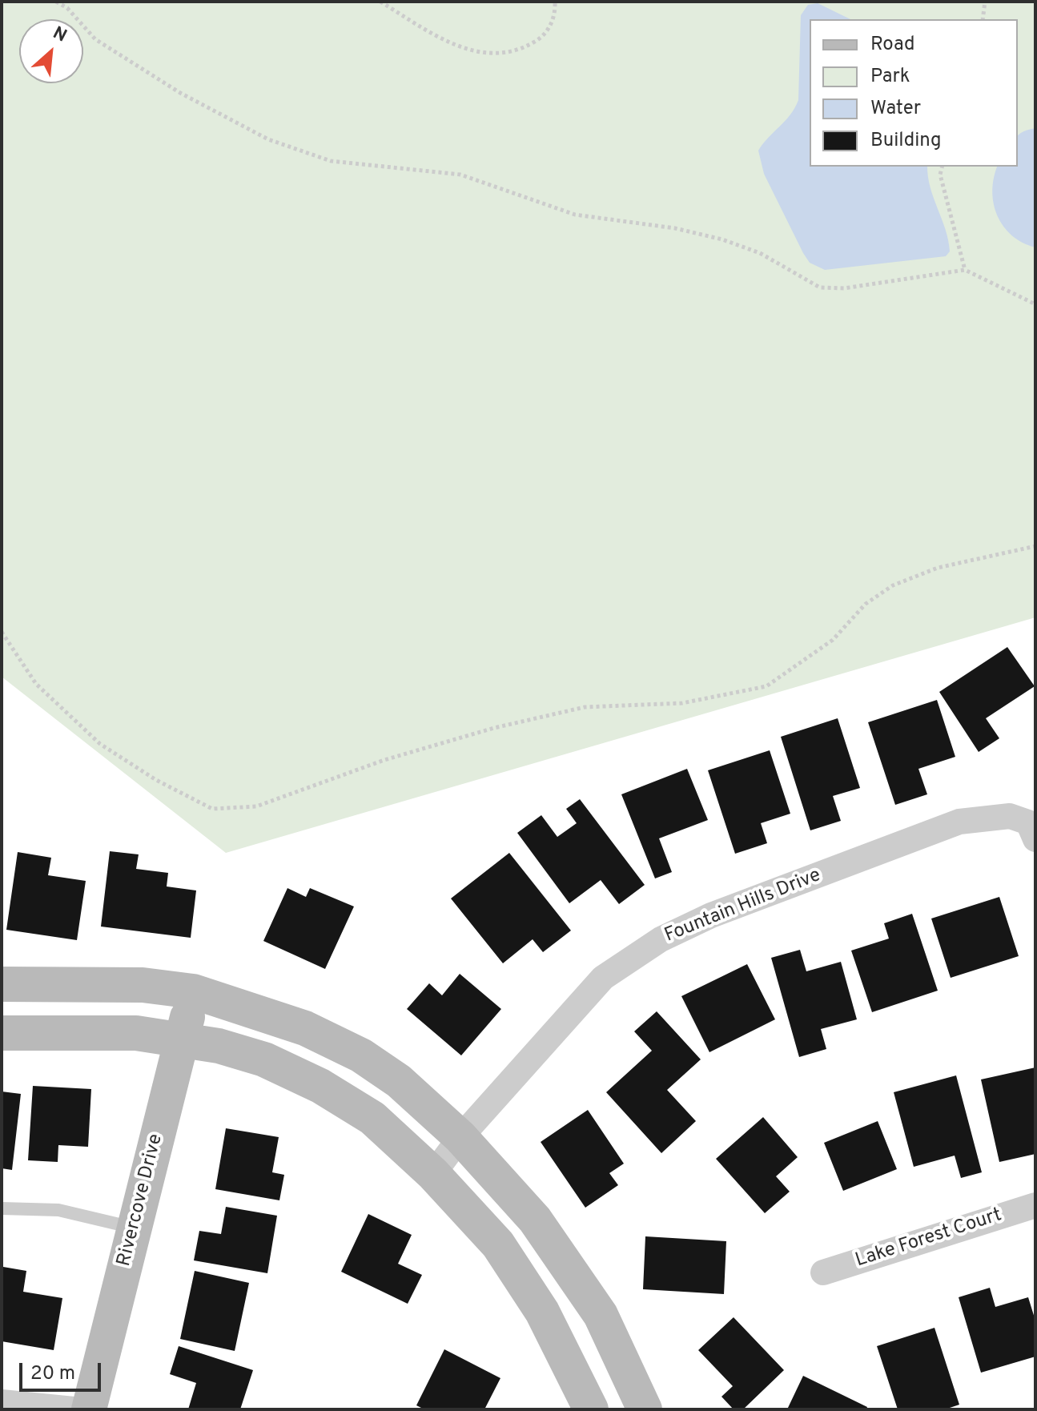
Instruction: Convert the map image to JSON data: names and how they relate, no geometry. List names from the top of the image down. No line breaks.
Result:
{"streets":{"street":["Fountain Hills Drive","Rivercove Drive","Lake Forest Court"]},"legend":["Road","Park","Water","Building"],"scale_bar":"20 m","north":"top right"}
